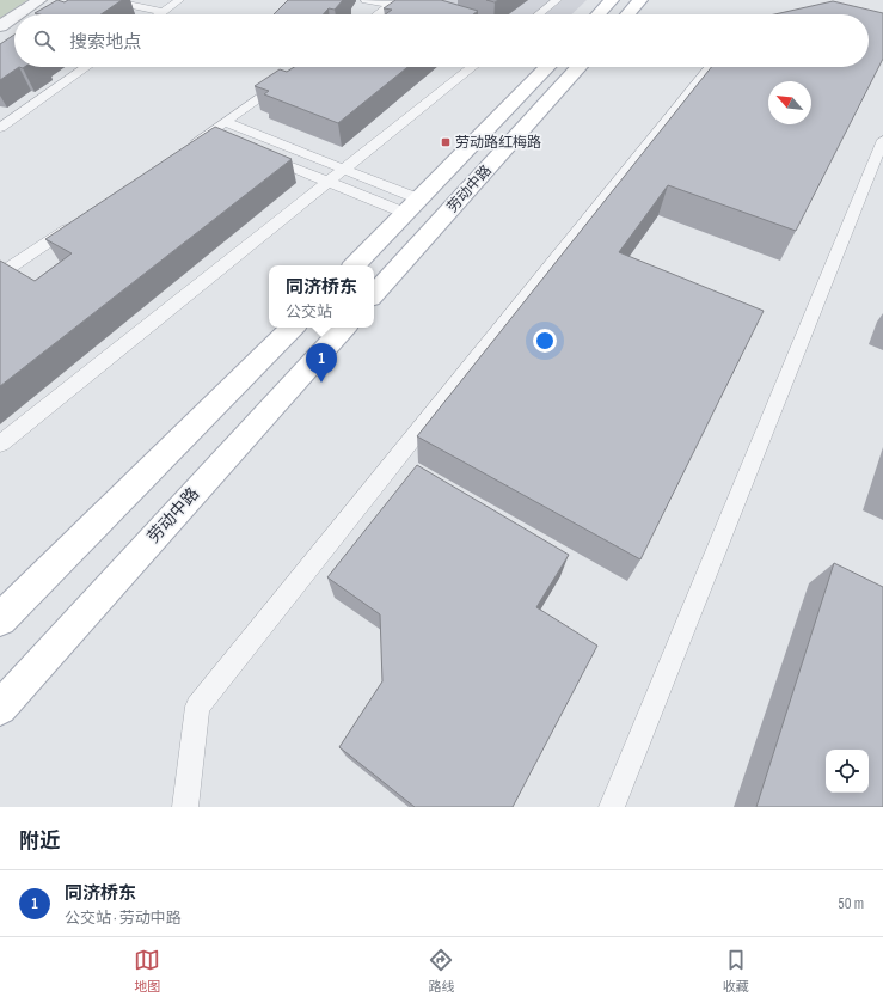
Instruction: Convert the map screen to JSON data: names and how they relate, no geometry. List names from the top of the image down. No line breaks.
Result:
{"streets":{"main road":["劳动中路"]},"places":{"transit":["劳动路红梅路"]},"north":"top left","page":{"search":"搜索地点","popup":["同济桥东","公交站"],"pins":"1","heading":"附近","list":[{"mark":"1","name":"同济桥东","note":"公交站 · 劳动中路","value":"50 m"}],"nav":["地图","路线","收藏"]}}
